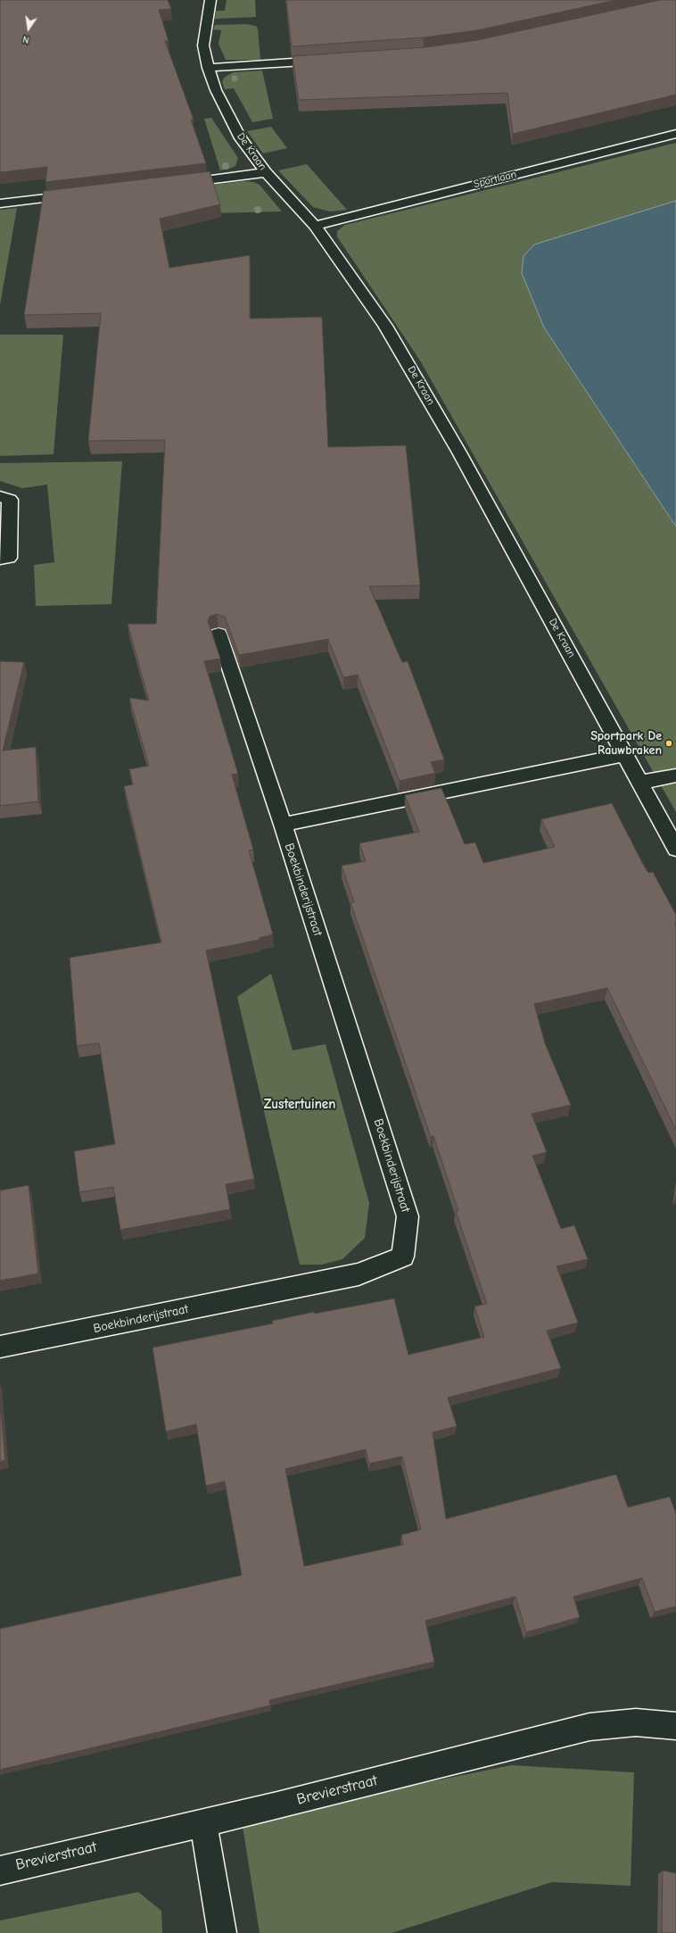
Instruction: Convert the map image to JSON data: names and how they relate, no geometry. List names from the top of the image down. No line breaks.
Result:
{"streets":{"street":["De Kraan","Sportlaan","Boekbinderijstraat","Brevierstraat"]},"crossings":[["De Kraan","Sportlaan"]],"districts":["Zustertuinen"],"places":["Sportpark De Rauwbraken"],"north":"bottom"}
